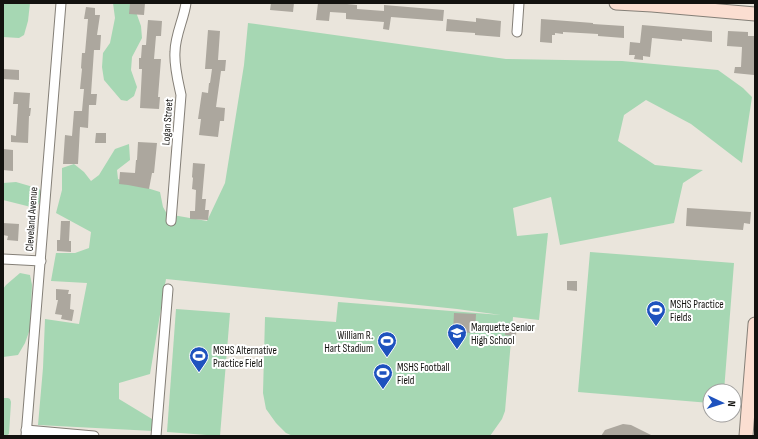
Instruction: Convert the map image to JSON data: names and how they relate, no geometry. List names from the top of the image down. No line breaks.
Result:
{"streets":{"street":["Logan Street","Cleveland Avenue"]},"places":{"sports":["MSHS Practice Fields","William R. Hart Stadium","MSHS Alternative Practice Field","MSHS Football Field"],"school or university":["Marquette Senior High School"]},"north":"right"}
